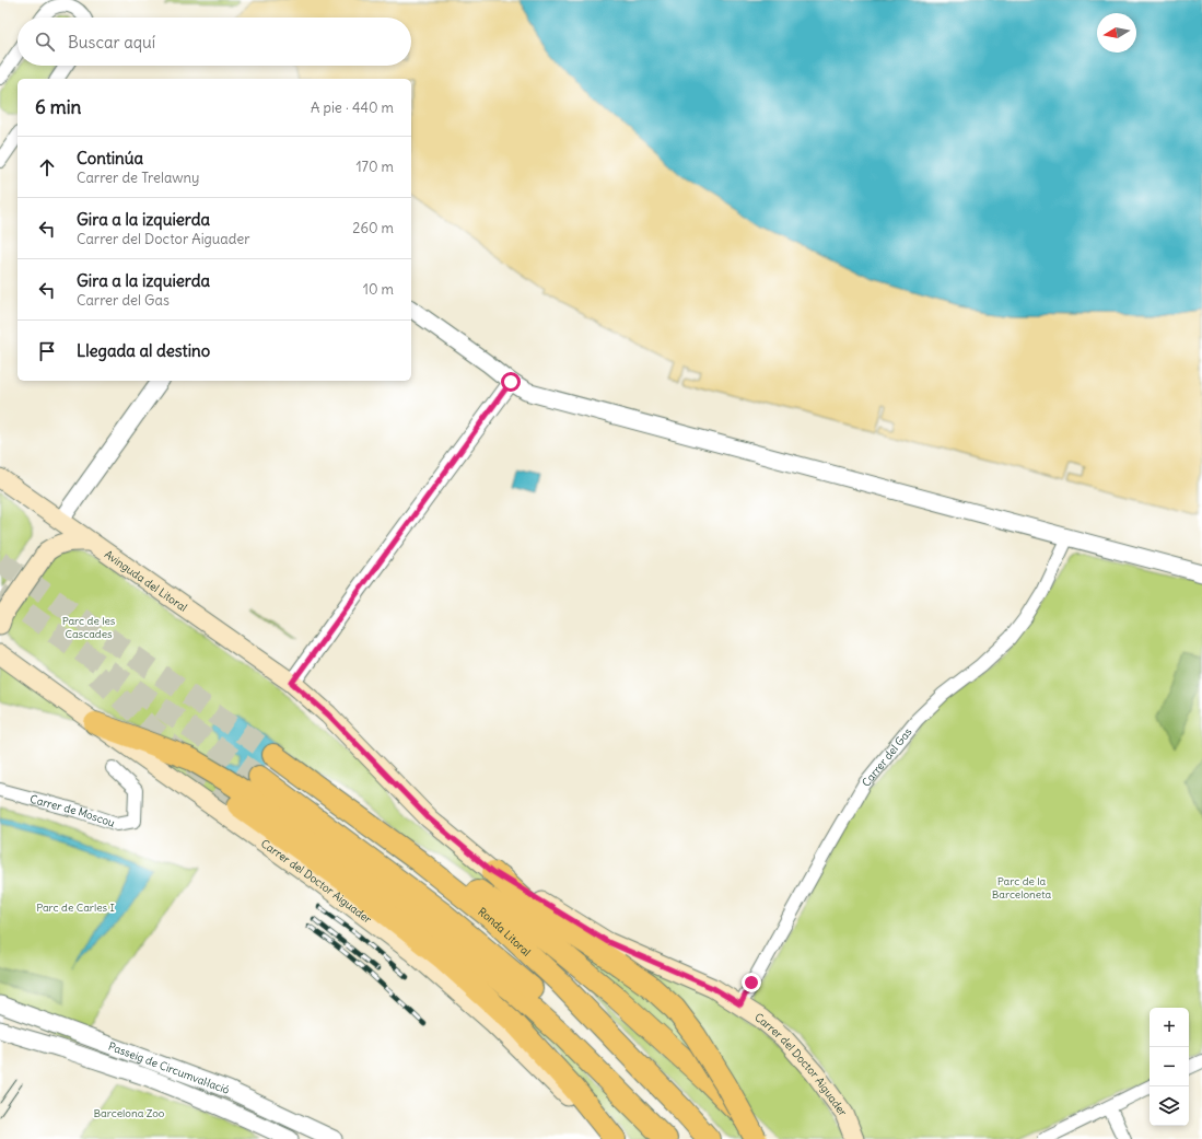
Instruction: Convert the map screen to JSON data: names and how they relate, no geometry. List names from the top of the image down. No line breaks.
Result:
{"streets":{"highway":["Ronda Litoral"],"main road":["Avinguda del Litoral","Carrer del Doctor Aiguader"],"street":["Carrer del Gas","Carrer de Moscou","Passeig de Circumval·lació"]},"crossings":[["Avinguda del Litoral","Carrer del Doctor Aiguader"],["Carrer del Gas","Carrer del Doctor Aiguader"]],"parks":["Parc de les Cascades","Parc de la Barceloneta","Parc de Carles I","Barcelona Zoo"],"north":"left","page":{"search":"Buscar aquí","heading":["6 min","A pie · 440 m"],"list":[["Continúa","Carrer de Trelawny","170 m"],["Gira a la izquierda","Carrer del Doctor Aiguader","260 m"],["Gira a la izquierda","Carrer del Gas","10 m"],"Llegada al destino"],"map_buttons":["+","−"]}}
